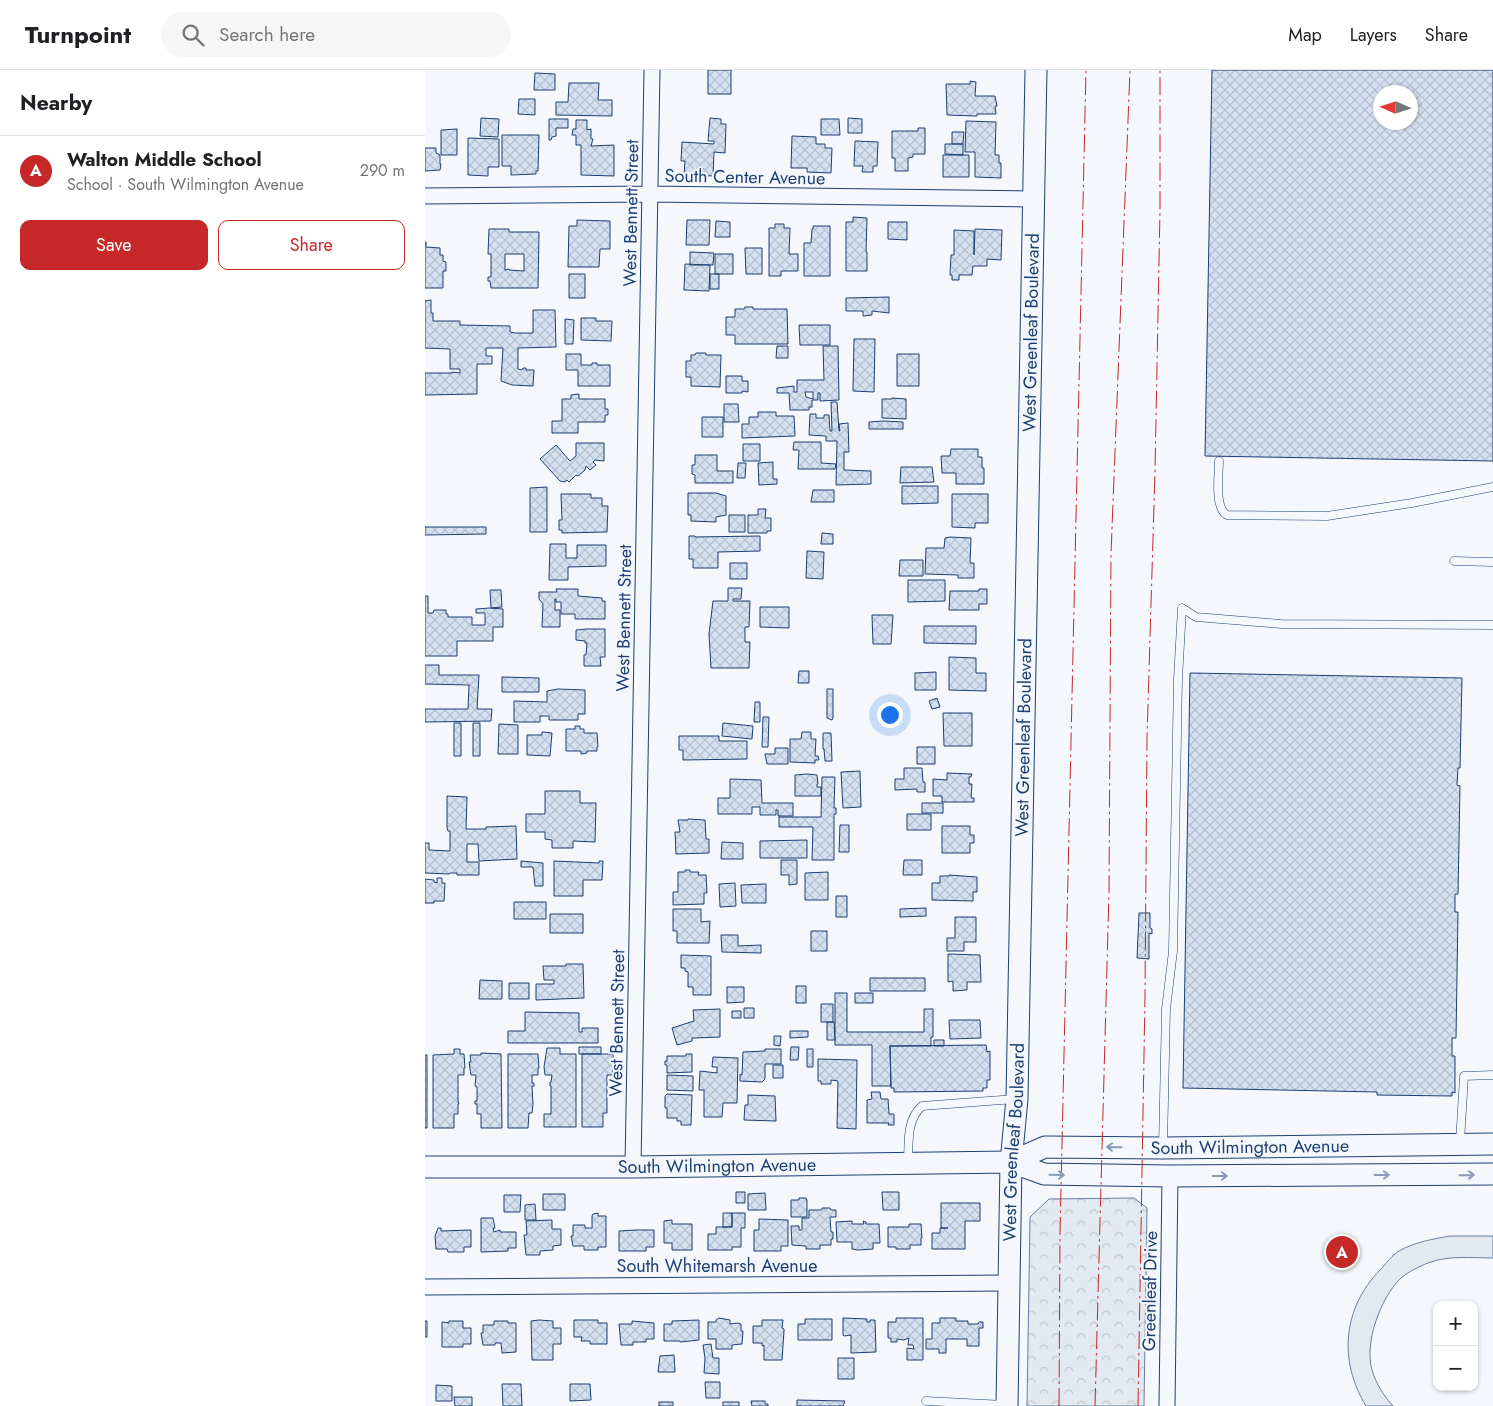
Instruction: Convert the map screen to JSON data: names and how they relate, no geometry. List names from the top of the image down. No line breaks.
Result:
{"streets":{"main road":["West Greenleaf Boulevard","South Wilmington Avenue"],"street":["South Center Avenue","West Bennett Street","South Whitemarsh Avenue","Greenleaf Drive"]},"crossings":[["South Center Avenue","West Bennett Street"],["South Center Avenue","West Greenleaf Boulevard"],["West Bennett Street","South Wilmington Avenue"],["West Greenleaf Boulevard","South Wilmington Avenue"],["West Greenleaf Boulevard","South Whitemarsh Avenue"],["South Wilmington Avenue","Greenleaf Drive"]],"north":"left","page":{"header":"Turnpoint","search":"Search here","nav":["Map","Layers","Share"],"heading":"Nearby","list":[{"mark":"A","name":"Walton Middle School","note":"School · South Wilmington Avenue","value":"290 m"}],"buttons":["Save","Share"],"pins":"A","map_buttons":["+","−"]}}
